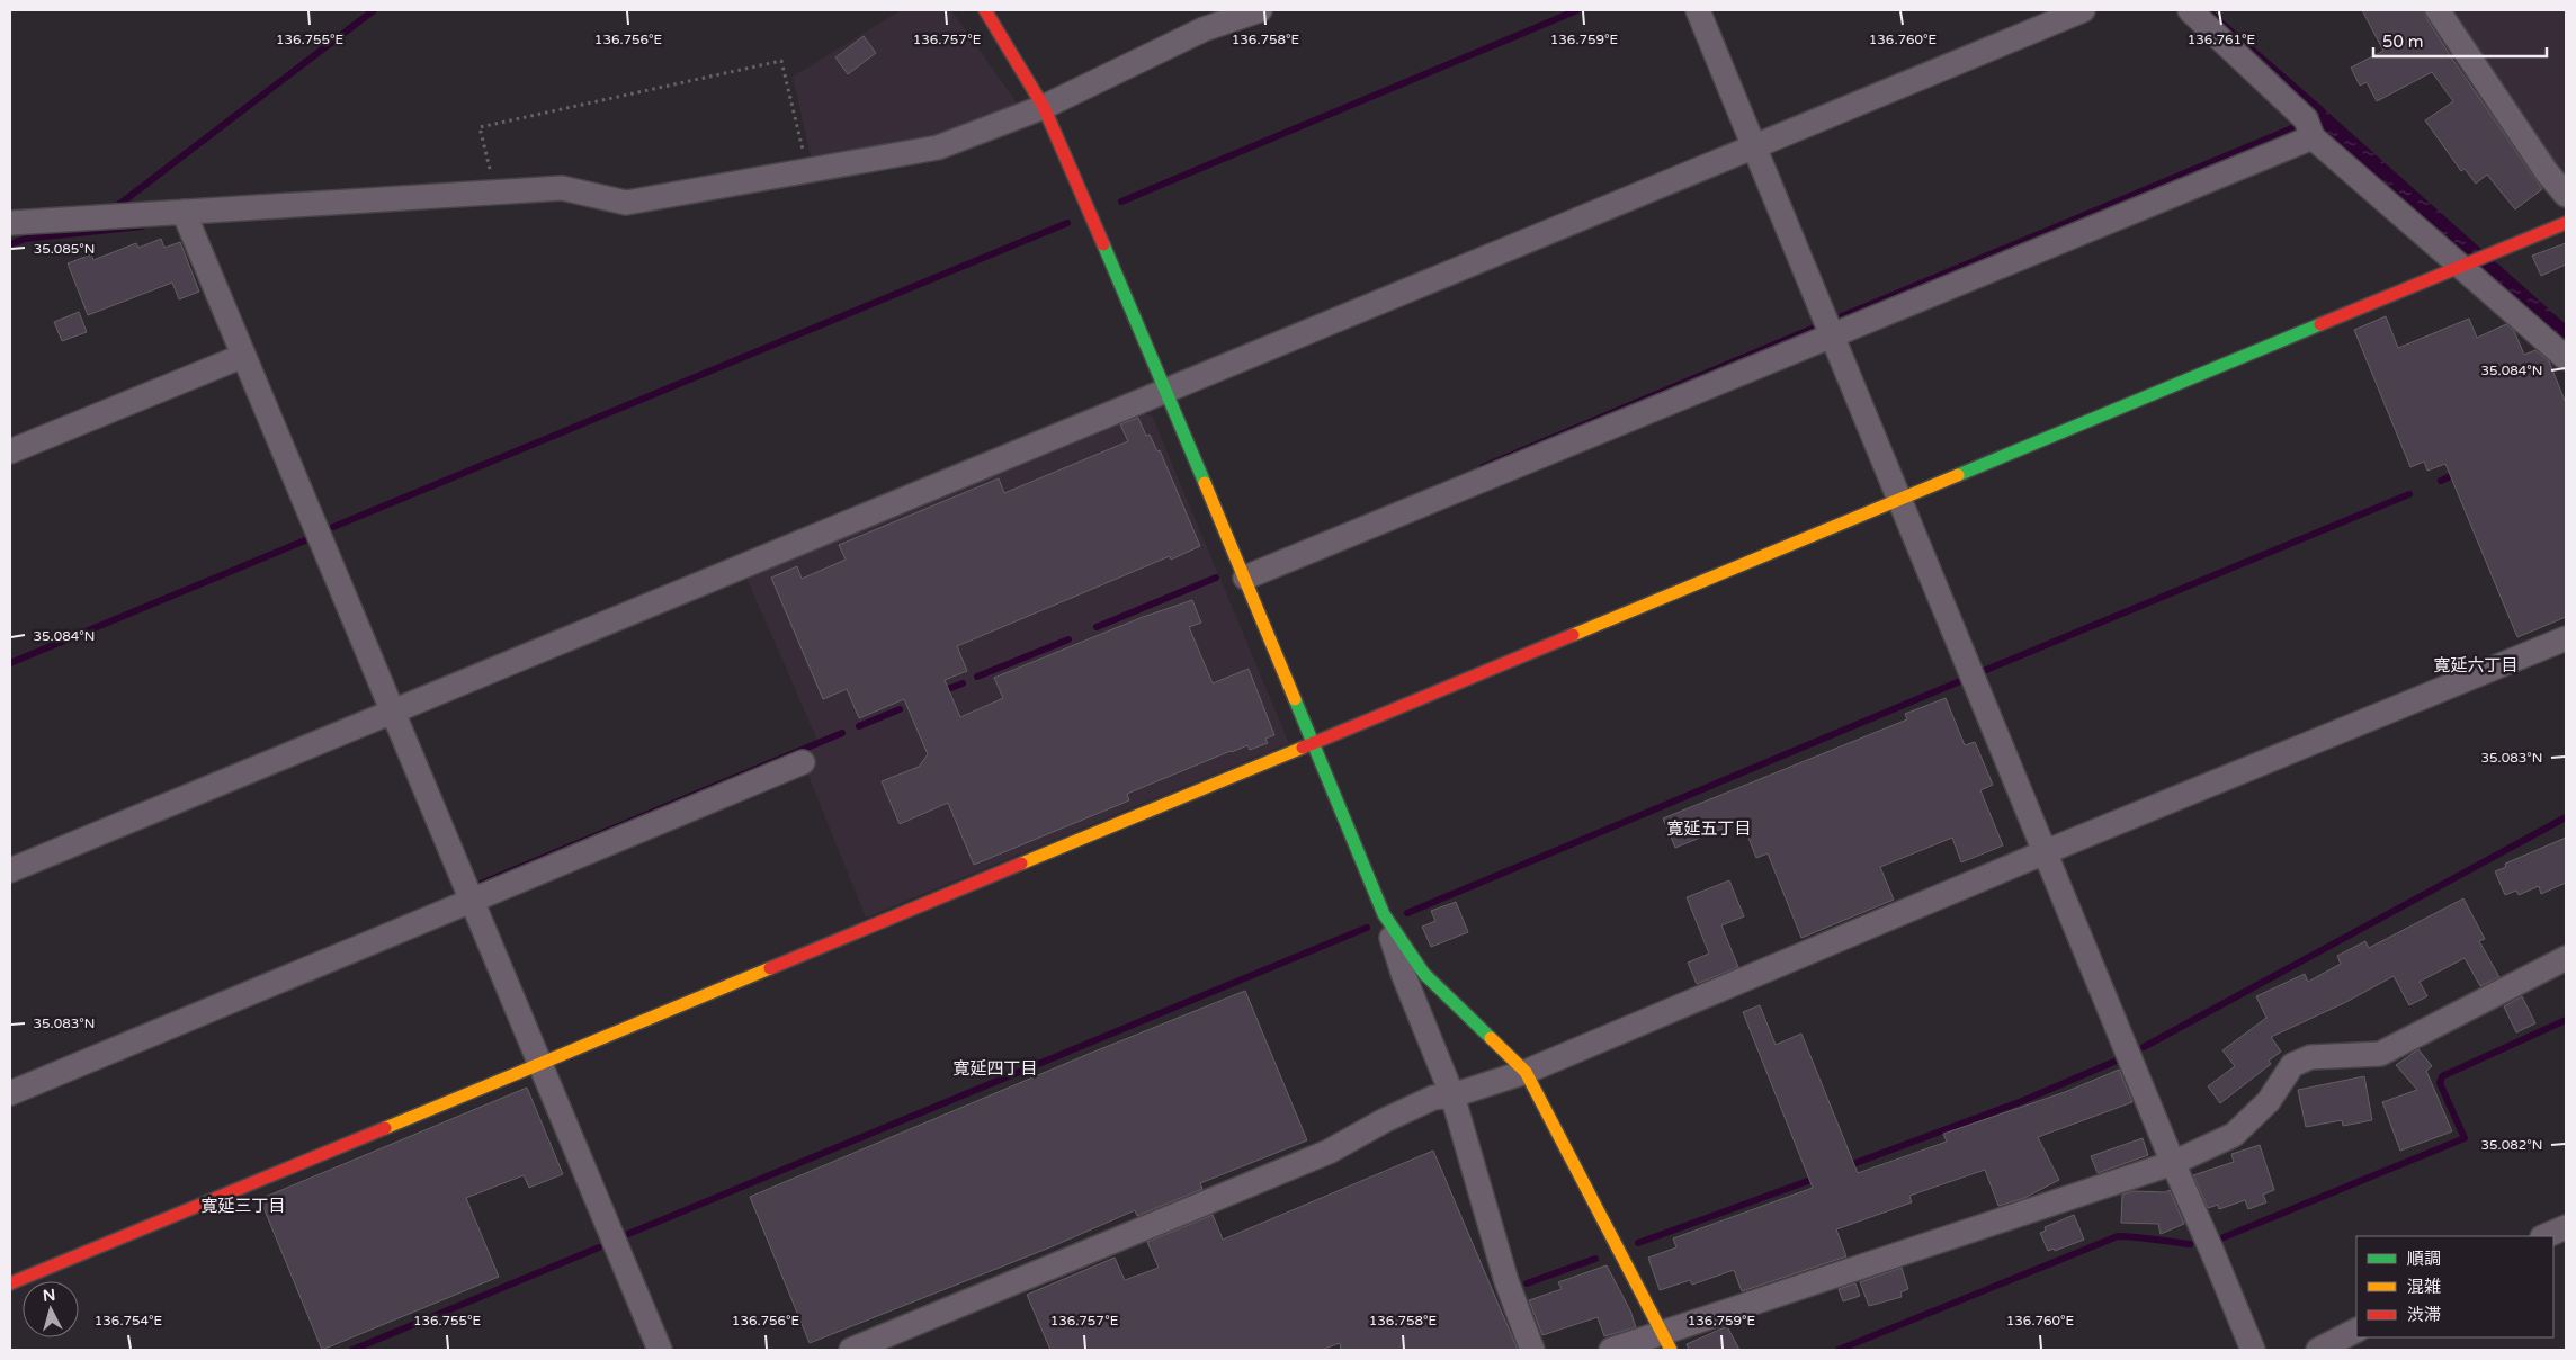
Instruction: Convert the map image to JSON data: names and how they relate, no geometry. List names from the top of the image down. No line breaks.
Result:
{"districts":["寛延六丁目","寛延五丁目","寛延四丁目","寛延三丁目"],"legend":["順調","混雑","渋滞"],"scale_bar":"50 m","north":"top","coordinates":["136.755°E","136.756°E","136.757°E","136.758°E","136.759°E","136.760°E","136.761°E","35.085°N","35.084°N","35.083°N","35.082°N","136.754°E"]}
